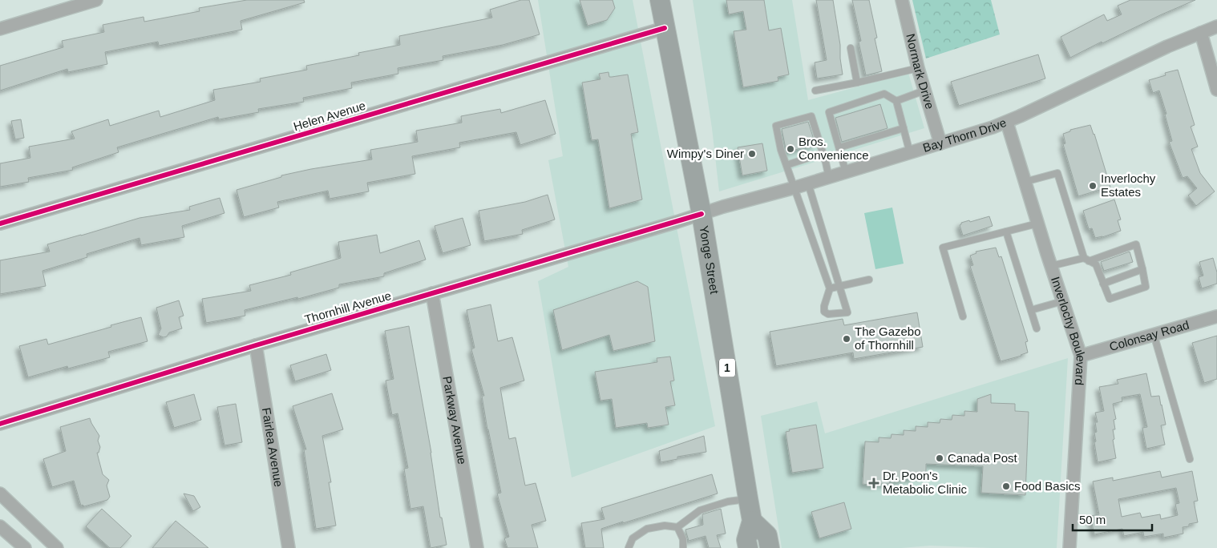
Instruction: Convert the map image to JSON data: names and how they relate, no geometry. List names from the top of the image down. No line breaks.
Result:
{"streets":{"main road":["Yonge Street","1"],"street":["Normark Drive","Helen Avenue","Bay Thorn Drive","Thornhill Avenue","Inverlochy Boulevard","Colonsay Road","Parkway Avenue","Fairlea Avenue"]},"crossings":[["Normark Drive","Bay Thorn Drive"],["Helen Avenue","Yonge Street"],["Bay Thorn Drive","Yonge Street"],["Bay Thorn Drive","Thornhill Avenue"],["Bay Thorn Drive","Inverlochy Boulevard"],["Yonge Street","Thornhill Avenue"],["Thornhill Avenue","Parkway Avenue"],["Thornhill Avenue","Fairlea Avenue"],["Inverlochy Boulevard","Colonsay Road"]],"places":{"other":["Bros. Convenience","Wimpy's Diner","Inverlochy Estates","The Gazebo of Thornhill","Canada Post","Food Basics"],"health":["Dr. Poon's Metabolic Clinic"]},"scale_bar":"50 m"}
